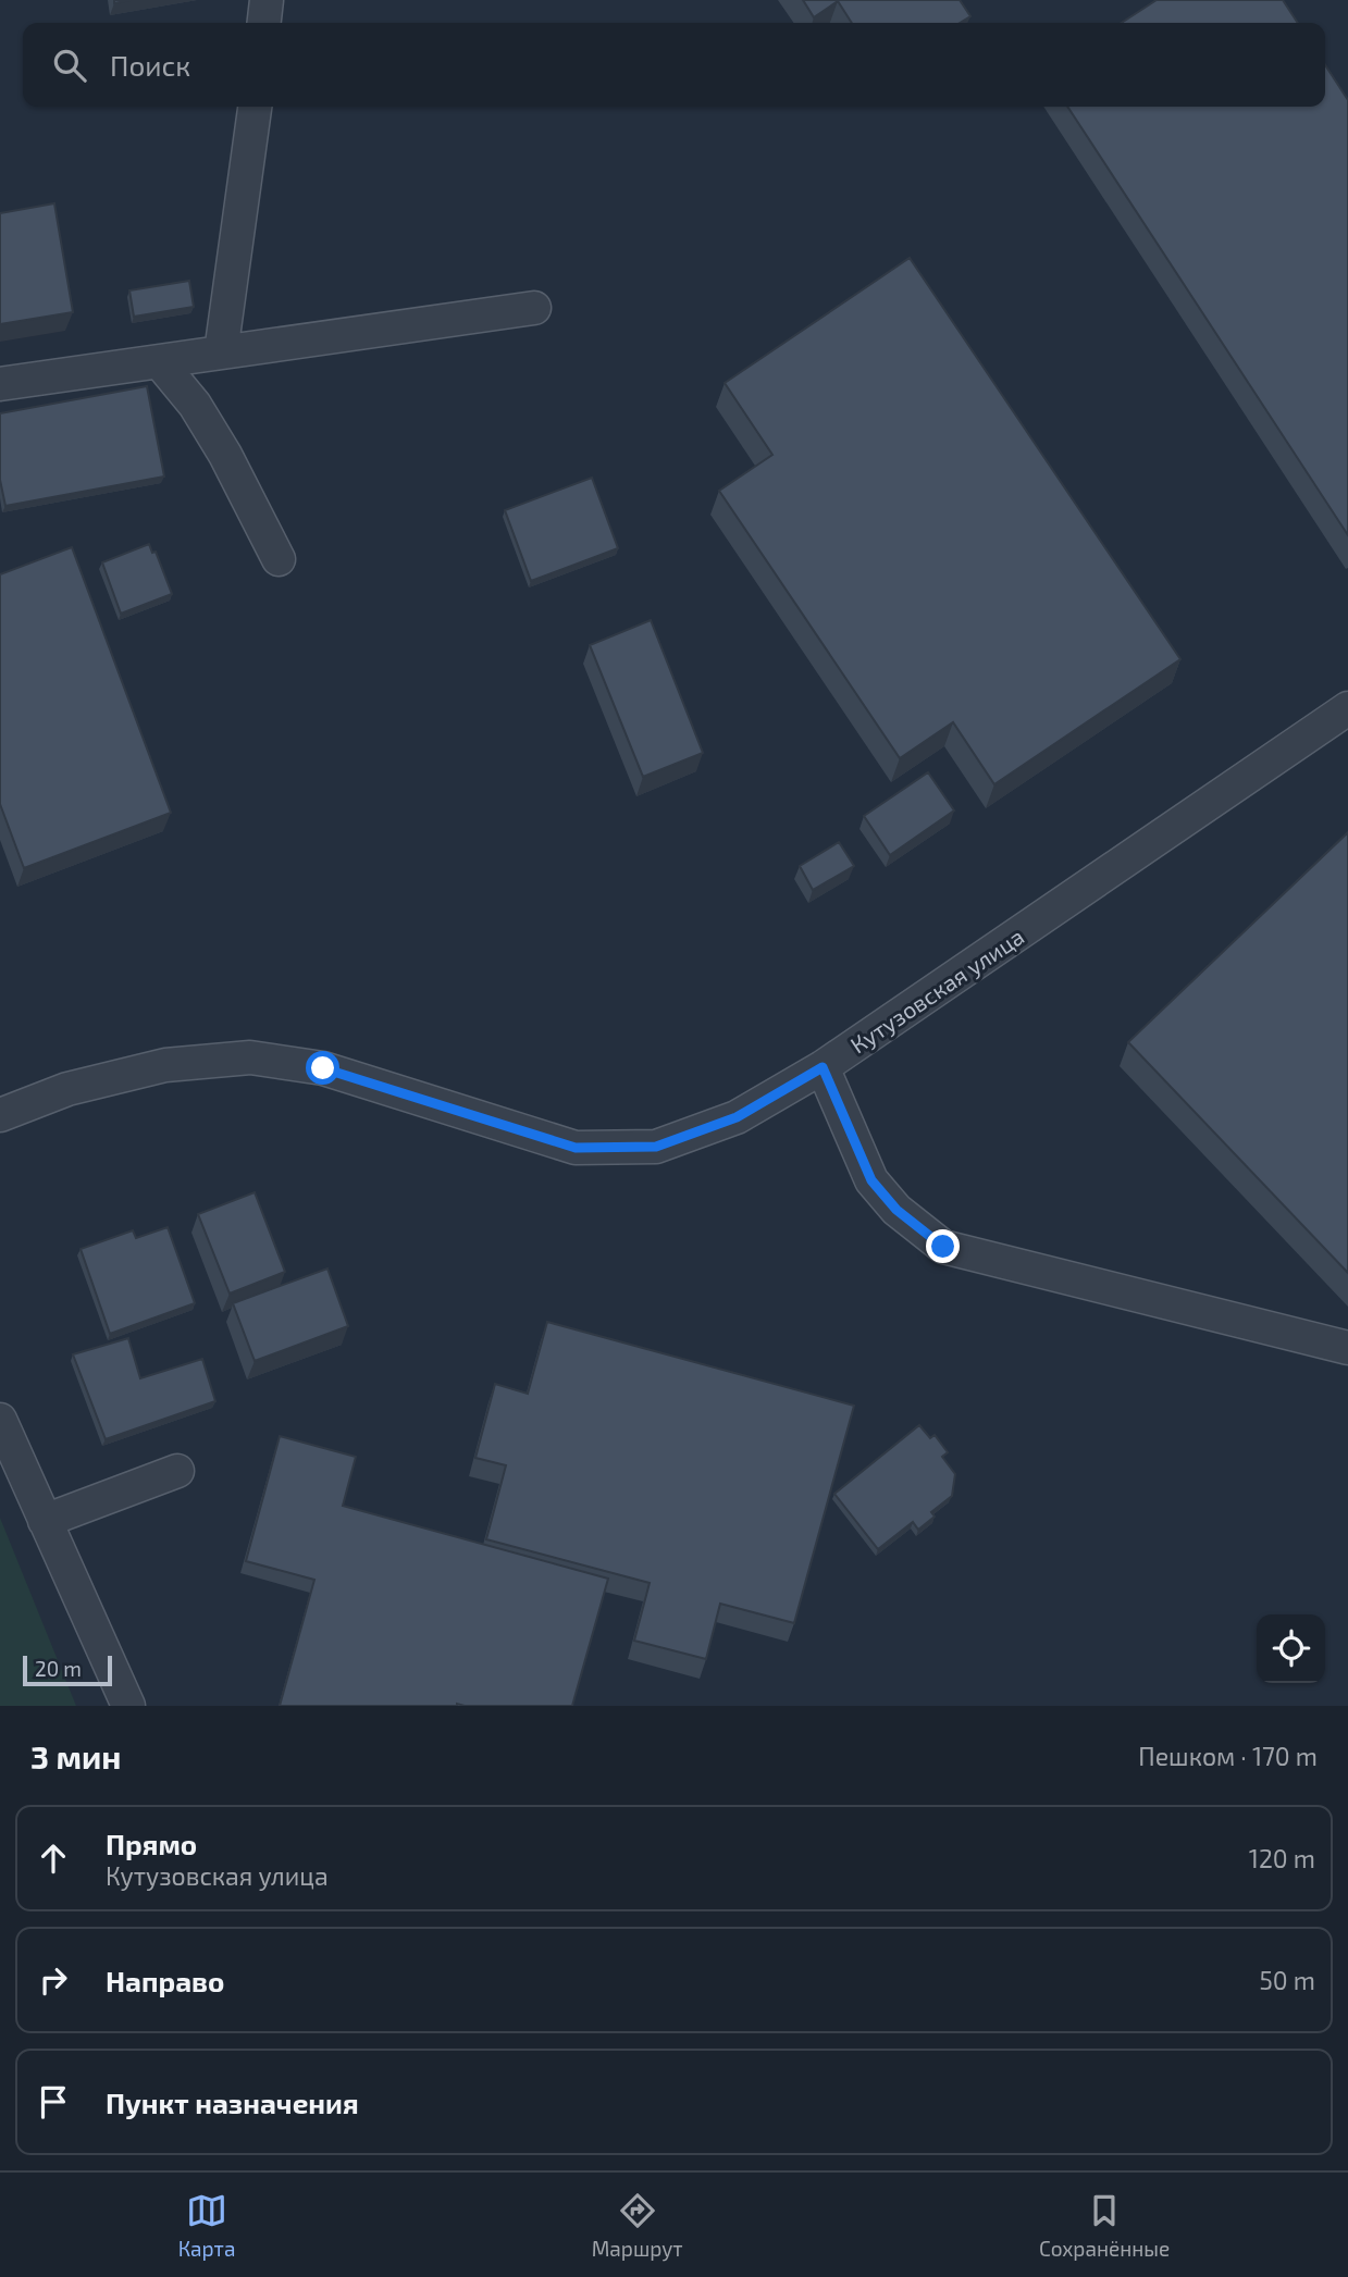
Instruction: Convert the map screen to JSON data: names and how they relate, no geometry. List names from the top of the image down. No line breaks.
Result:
{"streets":{"street":["Кутузовская улица"]},"scale_bar":"20 m","page":{"search":"Поиск","scale":"20 m","heading":["3 мин","Пешком · 170 m"],"list":[["Прямо","Кутузовская улица","120 m"],["Направо","50 m"],"Пункт назначения"],"nav":["Карта","Маршрут","Сохранённые"]}}
